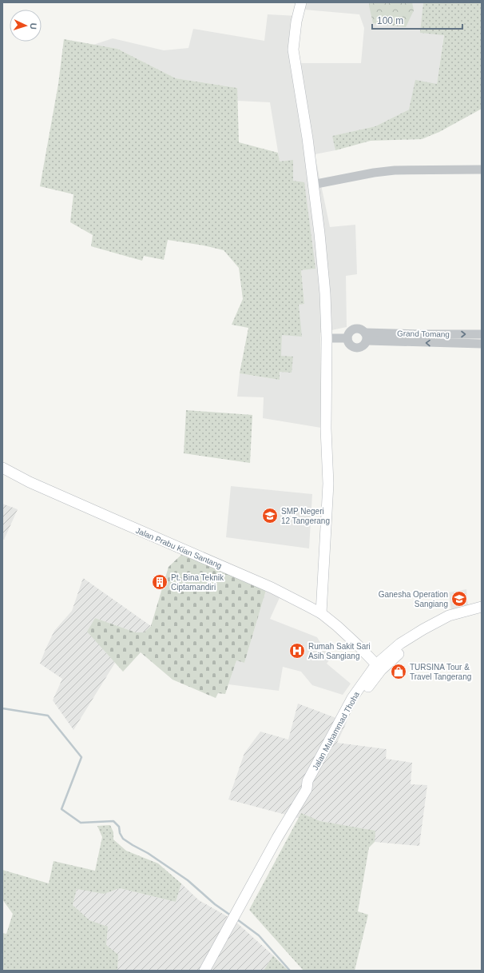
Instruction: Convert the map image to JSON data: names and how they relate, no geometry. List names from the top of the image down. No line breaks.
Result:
{"streets":{"main road":["Jalan Prabu Kian Santang","Jalan Muhammad Thoha"],"street":["Grand Tomang"]},"crossings":[["Jalan Prabu Kian Santang","Jalan Muhammad Thoha"]],"places":{"school or university":["SMP Negeri 12 Tangerang","Ganesha Operation Sangiang"],"building":["Pt. Bina Teknik Ciptamandiri"],"hospital":["Rumah Sakit Sari Asih Sangiang"],"shop":["TURSINA Tour & Travel Tangerang"]},"scale_bar":"100 m","north":"right"}
